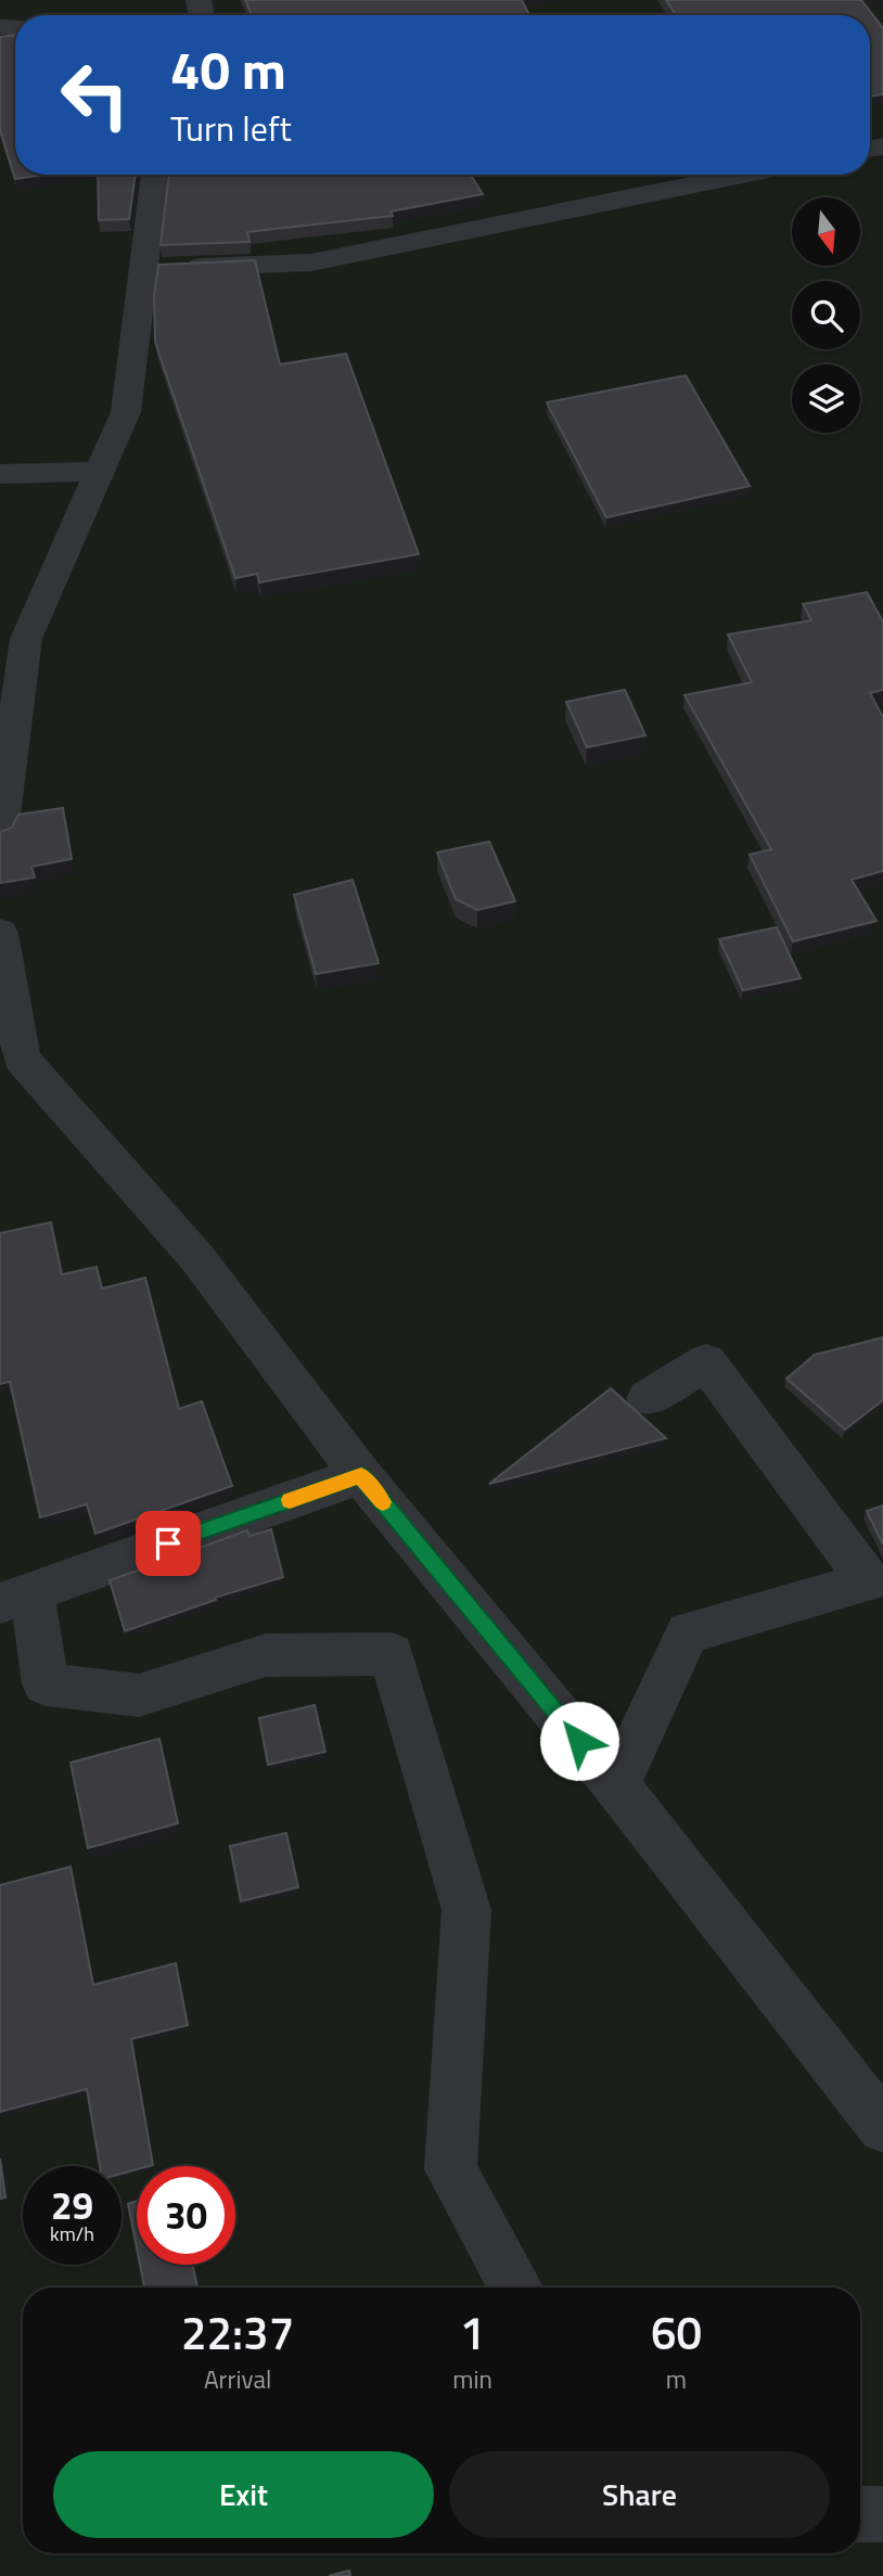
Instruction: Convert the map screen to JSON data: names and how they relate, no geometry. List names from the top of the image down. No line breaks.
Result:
{"north":"bottom","page":{"turn":["40 m","Turn left"],"speed":"29 km/h","limit":"30","eta":["22:37","Arrival","1","min","60","m"],"buttons":["Exit","Share"]}}
